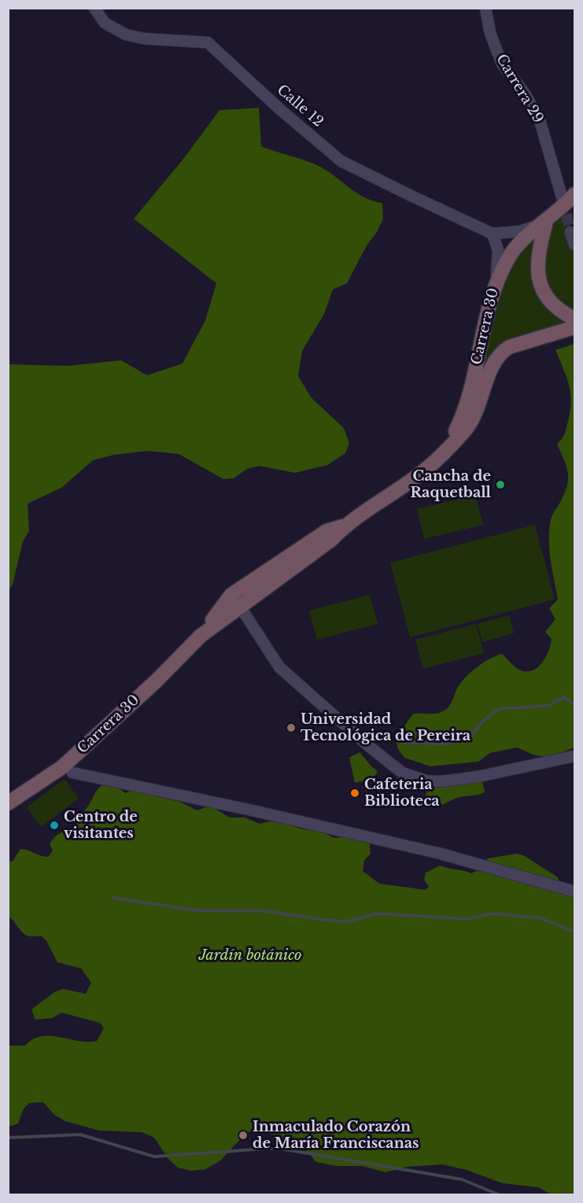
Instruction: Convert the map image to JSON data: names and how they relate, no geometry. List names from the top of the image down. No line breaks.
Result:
{"streets":{"street":["Carrera 29","Calle 12","Carrera 30"]},"crossings":[["Carrera 29","Carrera 30"]],"parks":["Jardín botánico"],"places":["Cancha de Raquetball","Universidad Tecnológica de Pereira","Cafeteria Biblioteca","Centro de visitantes","Inmaculado Corazón de María Franciscanas"]}
